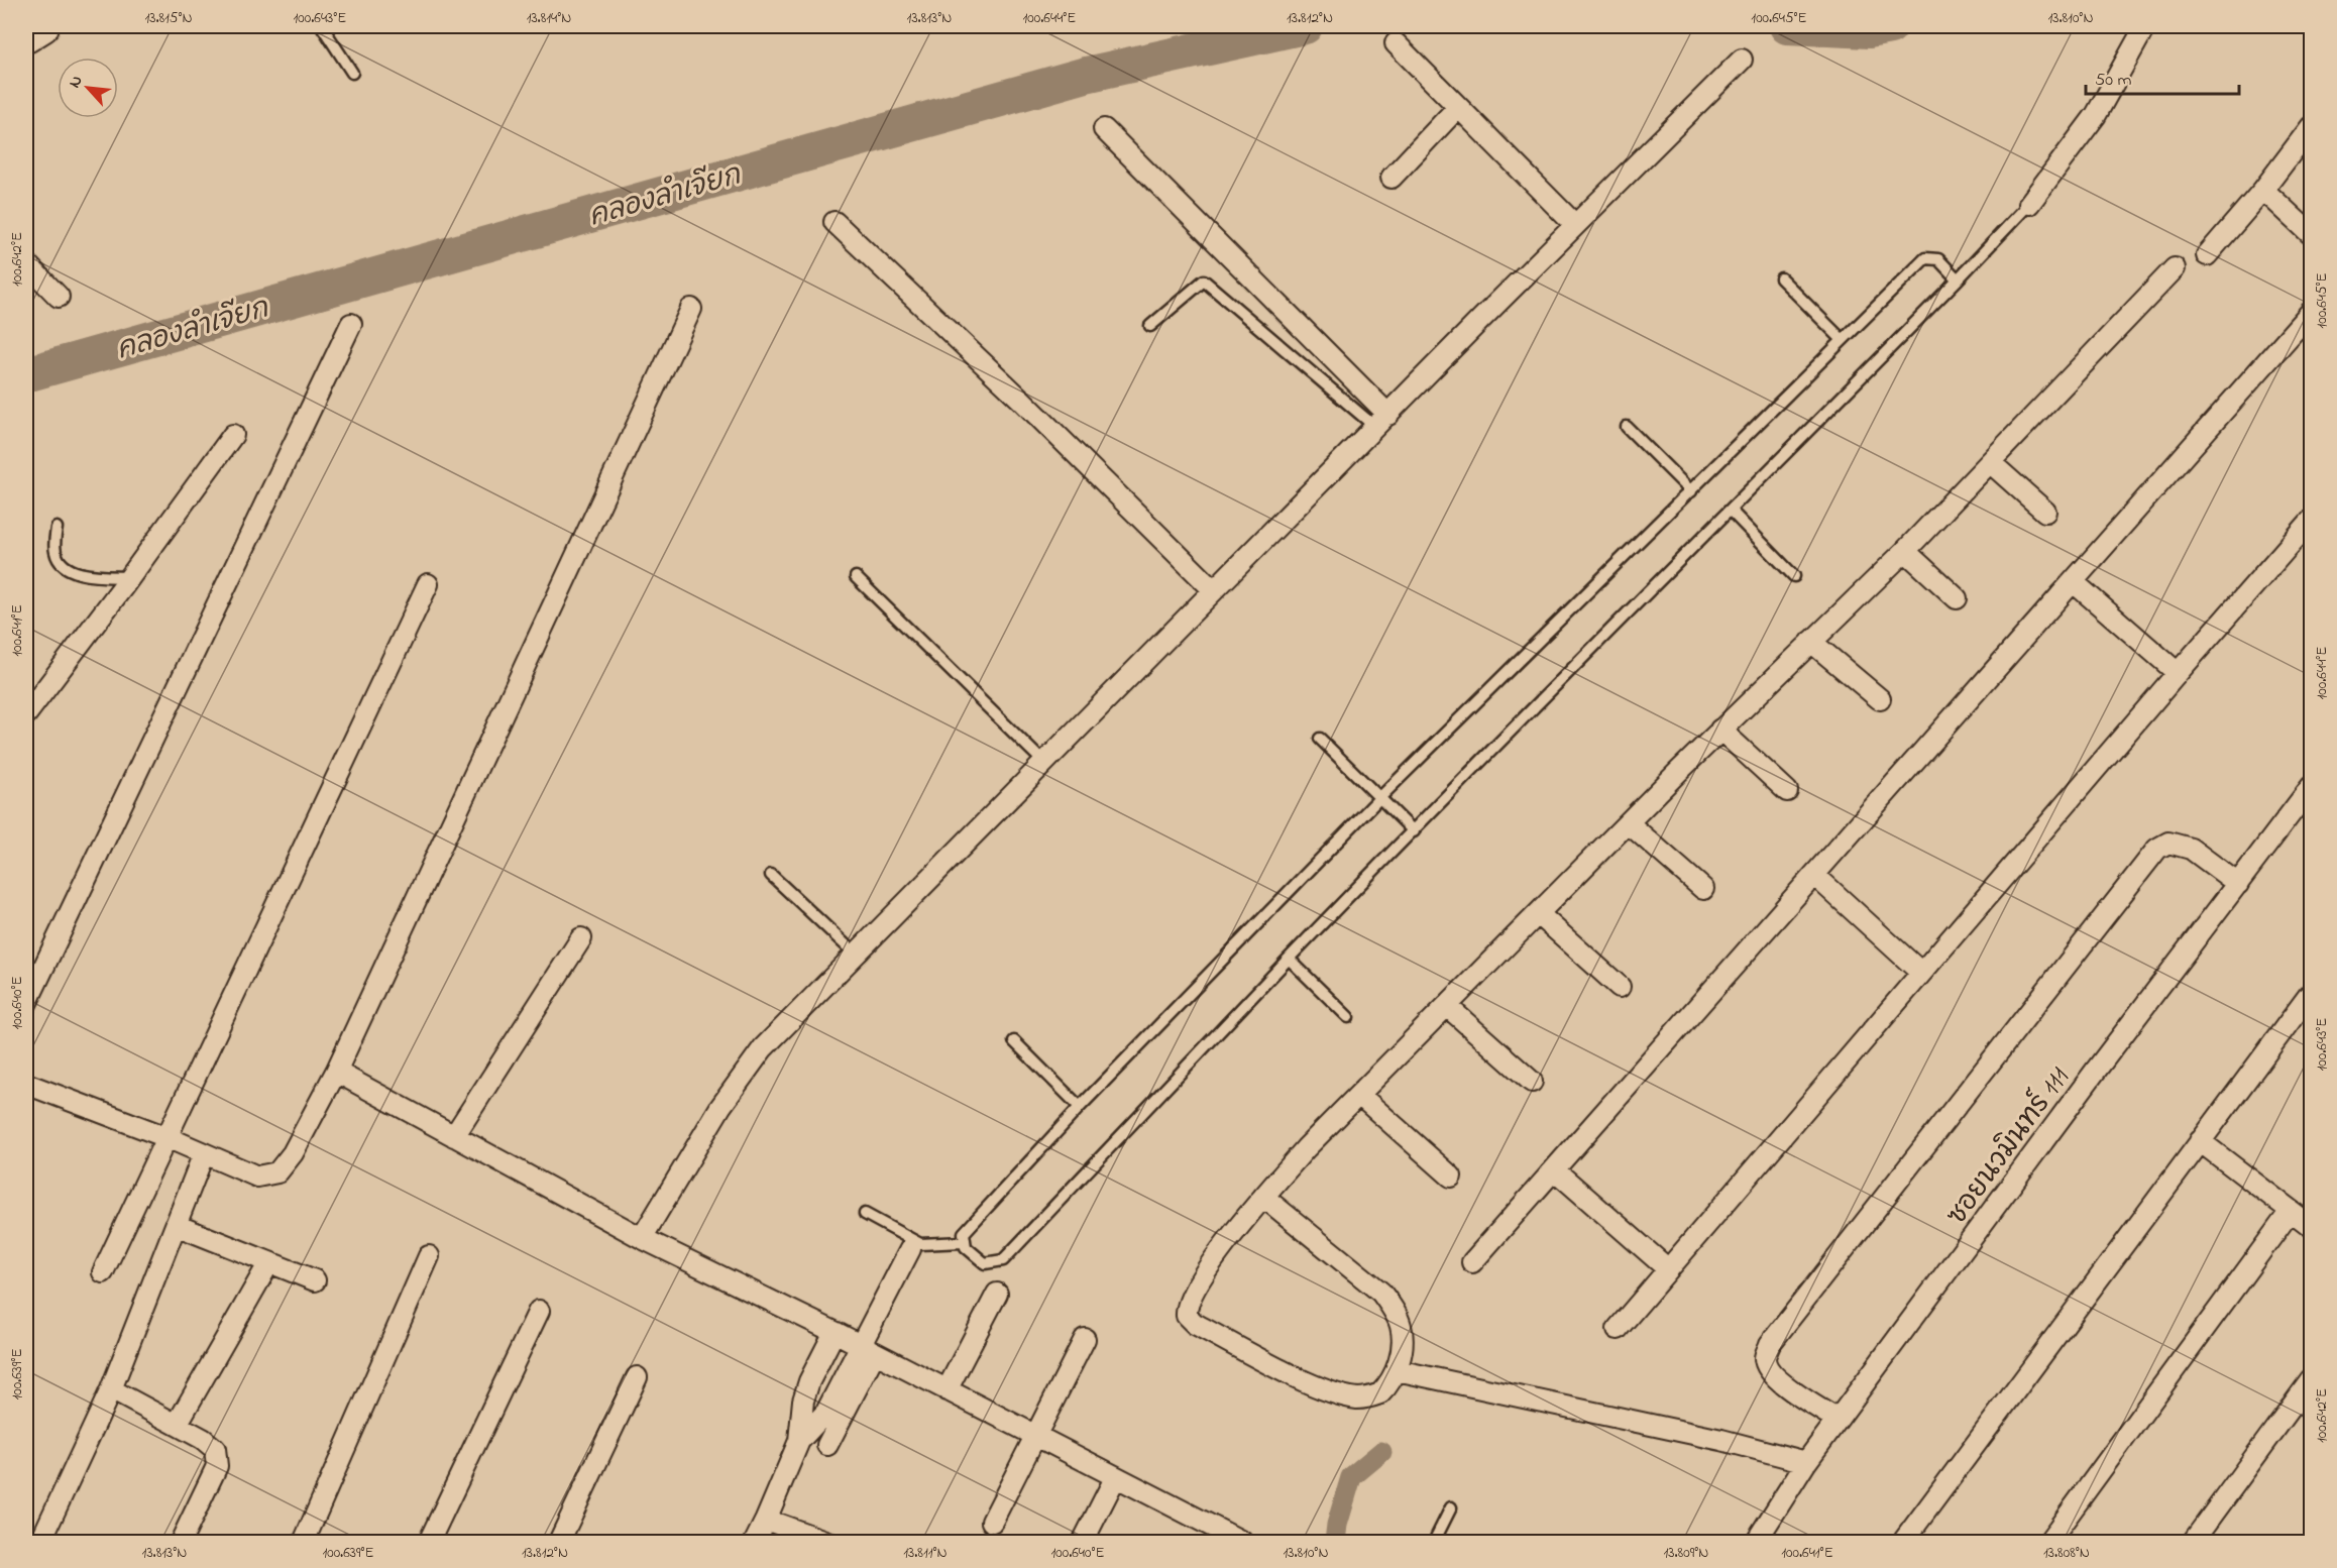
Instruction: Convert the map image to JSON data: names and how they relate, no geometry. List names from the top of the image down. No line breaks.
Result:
{"streets":{"street":["ซอยนวมินทร์ 111"]},"water":["คลองลำเจียก"],"scale_bar":"50 m","north":"top left","coordinates":["13.815°N","100.643°E","13.814°N","13.813°N","100.644°E","13.812°N","100.645°E","13.810°N","100.642°E","100.641°E","100.640°E","100.639°E","13.811°N","13.809°N","13.808°N"]}
